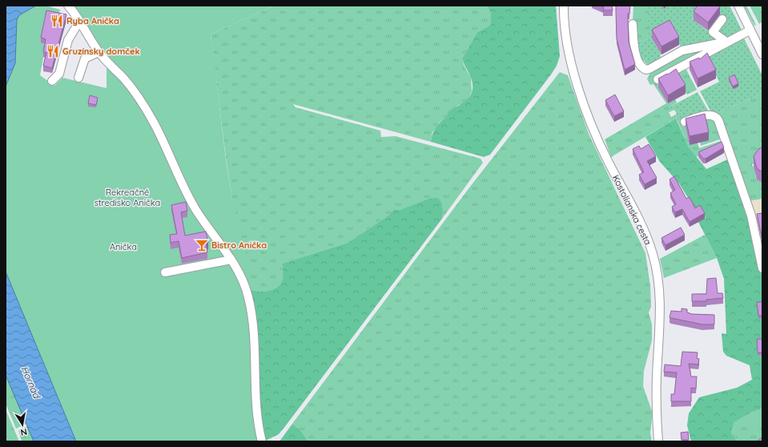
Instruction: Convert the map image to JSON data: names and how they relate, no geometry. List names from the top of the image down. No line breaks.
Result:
{"streets":{"street":["Kostolianska cesta"]},"water":["Hornád"],"parks":["Rekreačné stredisko Anička","Anička"],"places":{"restaurant":["Ryba Anička","Gruzínsky domček"],"bar":["Bistro Anička"]},"north":"bottom"}
